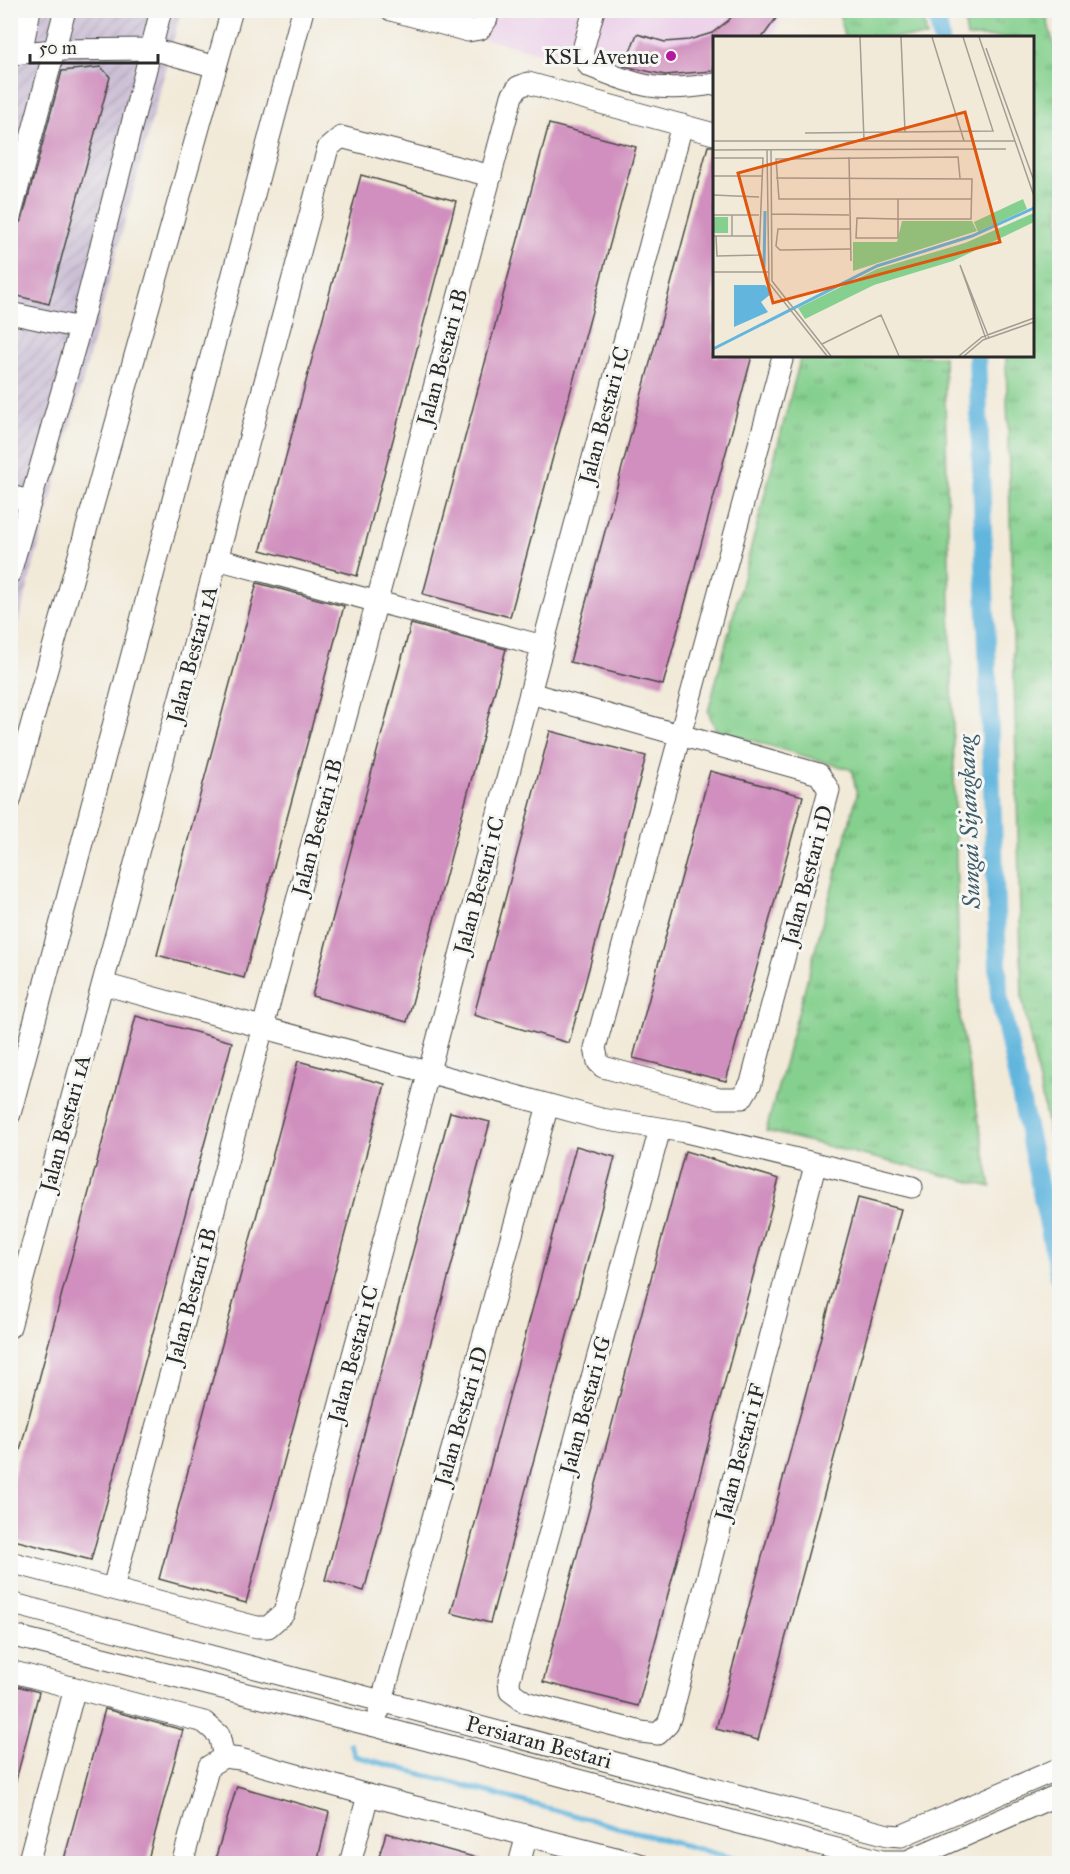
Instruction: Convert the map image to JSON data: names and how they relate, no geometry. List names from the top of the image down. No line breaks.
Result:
{"streets":{"street":["Jalan Bestari 1B","Jalan Bestari 1C","Jalan Bestari 1A","Jalan Bestari 1D","Jalan Bestari 1G","Jalan Bestari 1F","Persiaran Bestari"]},"crossings":[["Jalan Bestari 1B","Jalan Bestari 1C"],["Jalan Bestari 1B","Jalan Bestari 1A"],["Jalan Bestari 1C","Jalan Bestari 1D"],["Jalan Bestari 1D","Persiaran Bestari"],["Jalan Bestari 1G","Jalan Bestari 1F"]],"water":["Sungai Sijangkang"],"places":["KSL Avenue"],"scale_bar":"50 m"}
